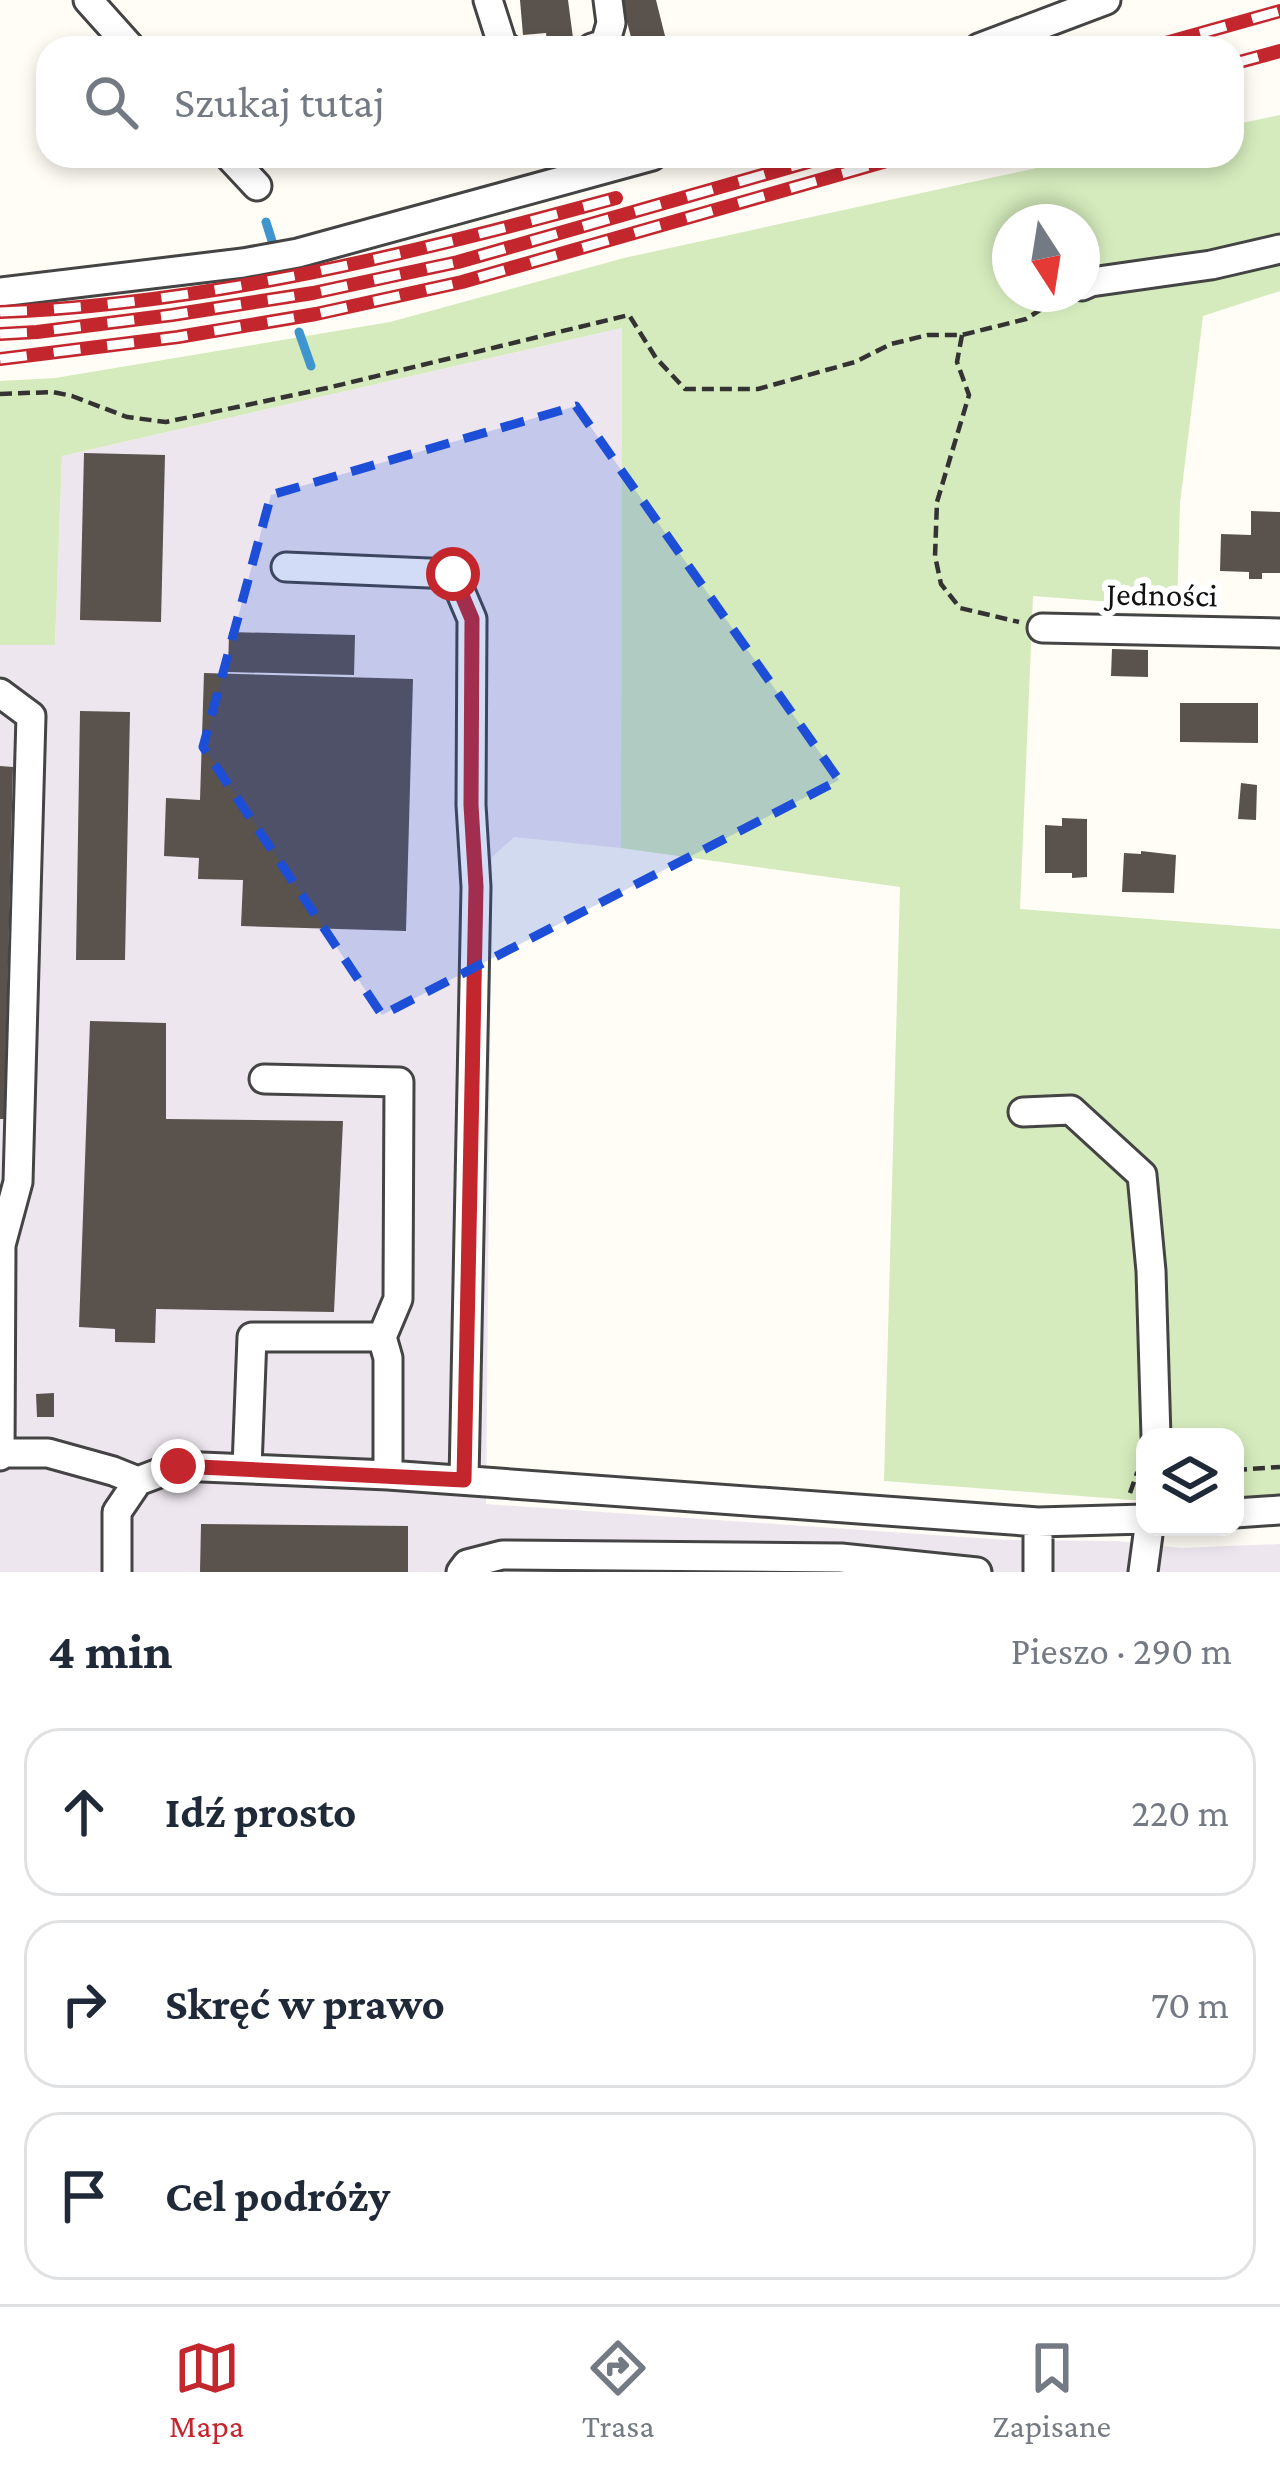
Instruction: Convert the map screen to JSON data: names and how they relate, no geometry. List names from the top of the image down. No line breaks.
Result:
{"streets":{"street":["Jedności"]},"north":"bottom","page":{"search":"Szukaj tutaj","heading":["4 min","Pieszo · 290 m"],"list":[["Idź prosto","220 m"],["Skręć w prawo","70 m"],"Cel podróży"],"nav":["Mapa","Trasa","Zapisane"]}}
